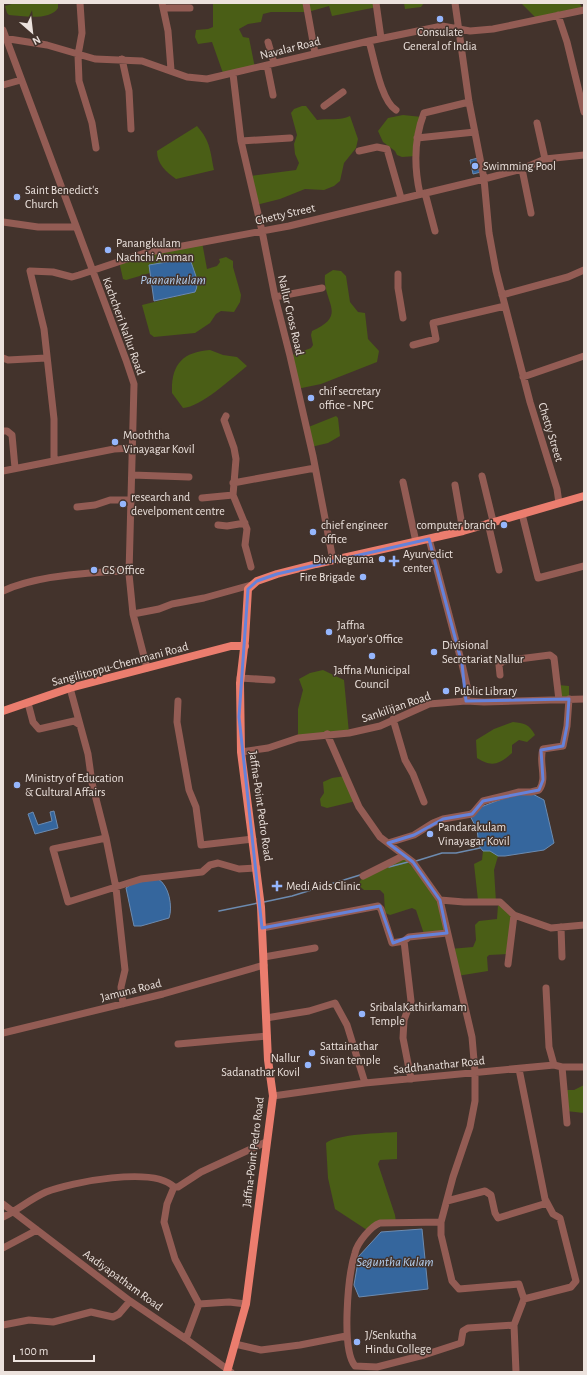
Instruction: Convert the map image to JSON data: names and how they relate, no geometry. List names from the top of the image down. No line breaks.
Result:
{"streets":{"main road":["Sangilitoppu-Chemmani Road","Jaffna-Point Pedro Road"],"street":["Navalar Road","Chetty Street","Nallur Cross Road","Kachcheri Nallur Road","Sankilijan Road","Jamuna Road","Saddhanathar Road","Aadiyapatham Road"]},"crossings":[["Navalar Road","Chetty Street"],["Navalar Road","Nallur Cross Road"],["Navalar Road","Kachcheri Nallur Road"],["Chetty Street","Nallur Cross Road"],["Chetty Street","Kachcheri Nallur Road"],["Kachcheri Nallur Road","Sangilitoppu-Chemmani Road"],["Sangilitoppu-Chemmani Road","Jaffna-Point Pedro Road"],["Sankilijan Road","Jaffna-Point Pedro Road"],["Jaffna-Point Pedro Road","Jamuna Road"],["Jaffna-Point Pedro Road","Saddhanathar Road"],["Jaffna-Point Pedro Road","Aadiyapatham Road"]],"water":["Paanankulam","Seguntha Kulam"],"places":{"other":["Consulate General of India","Swimming Pool","Saint Benedict's Church","Panangkulam Nachchi Amman","chif secretary office - NPC","Mooththa Vinayagar Kovil","research and develpoment centre","computer branch","chief engineer office","Divi Neguma","GS Office","Fire Brigade","Jaffna Mayor's Office","Divisional Secretariat Nallur","Jaffna Municipal Council","Public Library","Ministry of Education & Cultural Affairs","Pandarakulam Vinayagar Kovil","SribalaKathirkamam Temple","Sattainathar Sivan temple","Nallur Sadanathar Kovil","J/Senkutha Hindu College"],"health":["Ayurvedict center","Medi Aids Clinic"]},"scale_bar":"100 m","north":"bottom right"}
